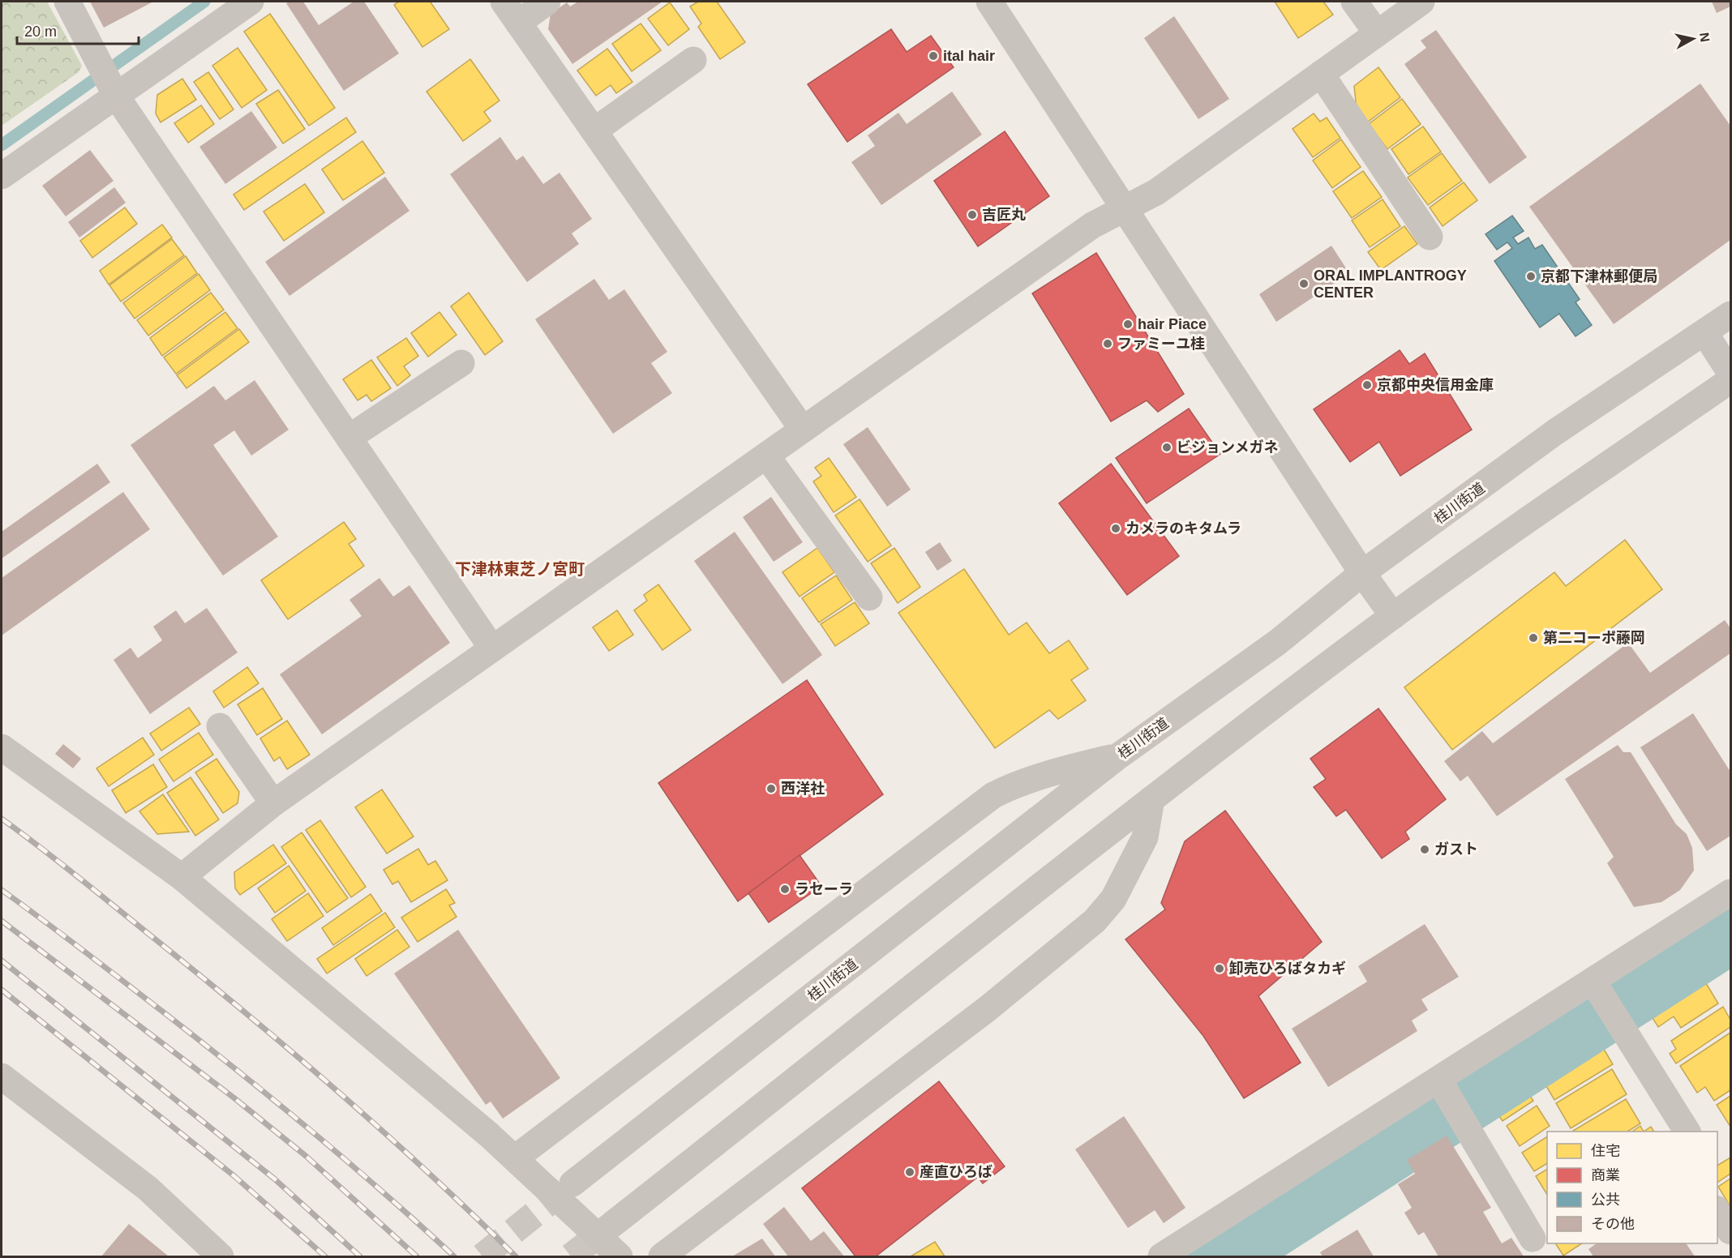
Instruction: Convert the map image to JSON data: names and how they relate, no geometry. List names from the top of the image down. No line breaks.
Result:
{"streets":{"street":["桂川街道"]},"districts":["下津林東芝ノ宮町"],"places":["ital hair","吉匠丸","京都下津林郵便局","ORAL IMPLANTROGY CENTER","hair Piace","ファミーユ桂","京都中央信用金庫","ビジョンメガネ","カメラのキタムラ","第二コーポ藤岡","西洋社","ガスト","ラセーラ","卸売ひろばタカギ","産直ひろば"],"legend":["住宅","商業","公共","その他"],"scale_bar":"20 m","north":"right"}
